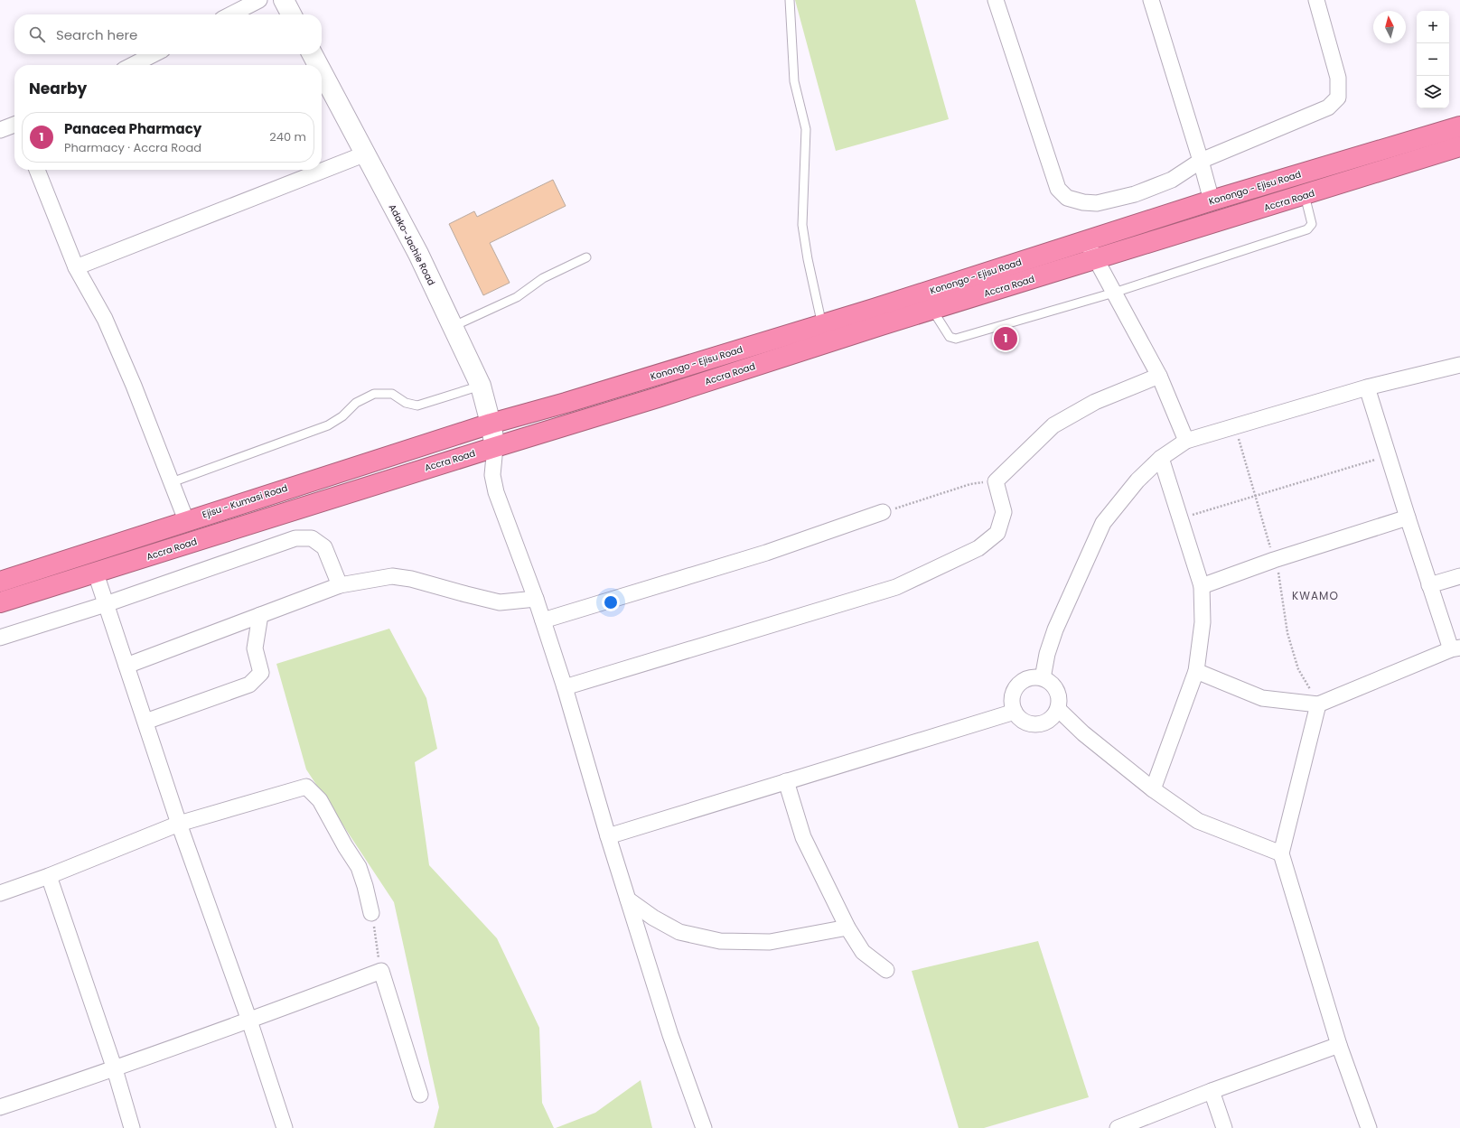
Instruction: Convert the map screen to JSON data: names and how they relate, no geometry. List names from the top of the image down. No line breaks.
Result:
{"streets":{"highway":["Konongo - Ejisu Road","Accra Road","Ejisu - Kumasi Road"],"street":["Adako-Jachie Road"]},"crossings":[["Konongo - Ejisu Road","Adako-Jachie Road"],["Konongo - Ejisu Road","Ejisu - Kumasi Road"],["Accra Road","Adako-Jachie Road"],["Adako-Jachie Road","Ejisu - Kumasi Road"]],"districts":["KWAMO"],"north":"top","page":{"map_buttons":["+","−"],"search":"Search here","heading":"Nearby","list":[{"mark":"1","name":"Panacea Pharmacy","note":"Pharmacy · Accra Road","value":"240 m"}],"pins":"1"}}
